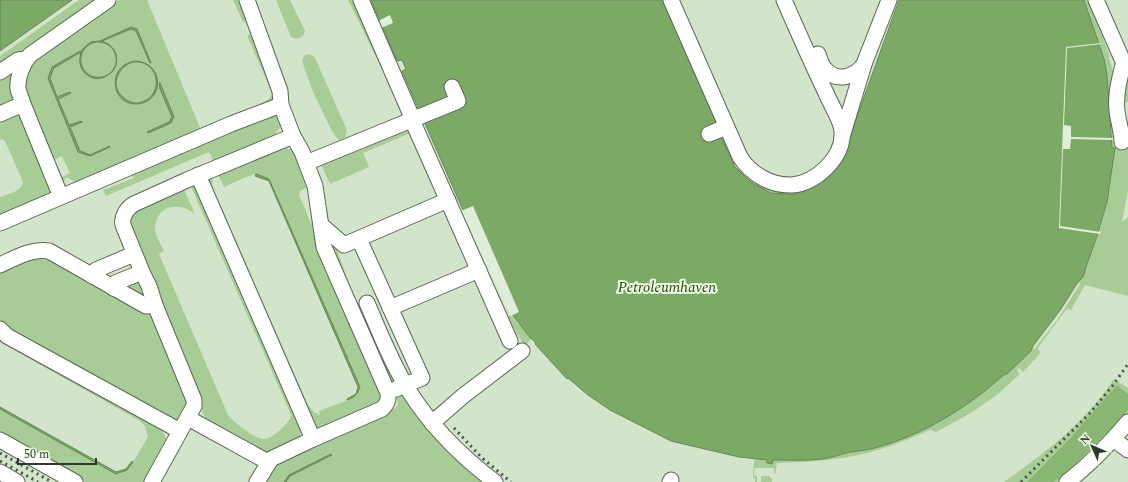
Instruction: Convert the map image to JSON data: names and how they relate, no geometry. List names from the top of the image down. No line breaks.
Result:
{"water":["Petroleumhaven"],"scale_bar":"50 m","north":"top left"}
